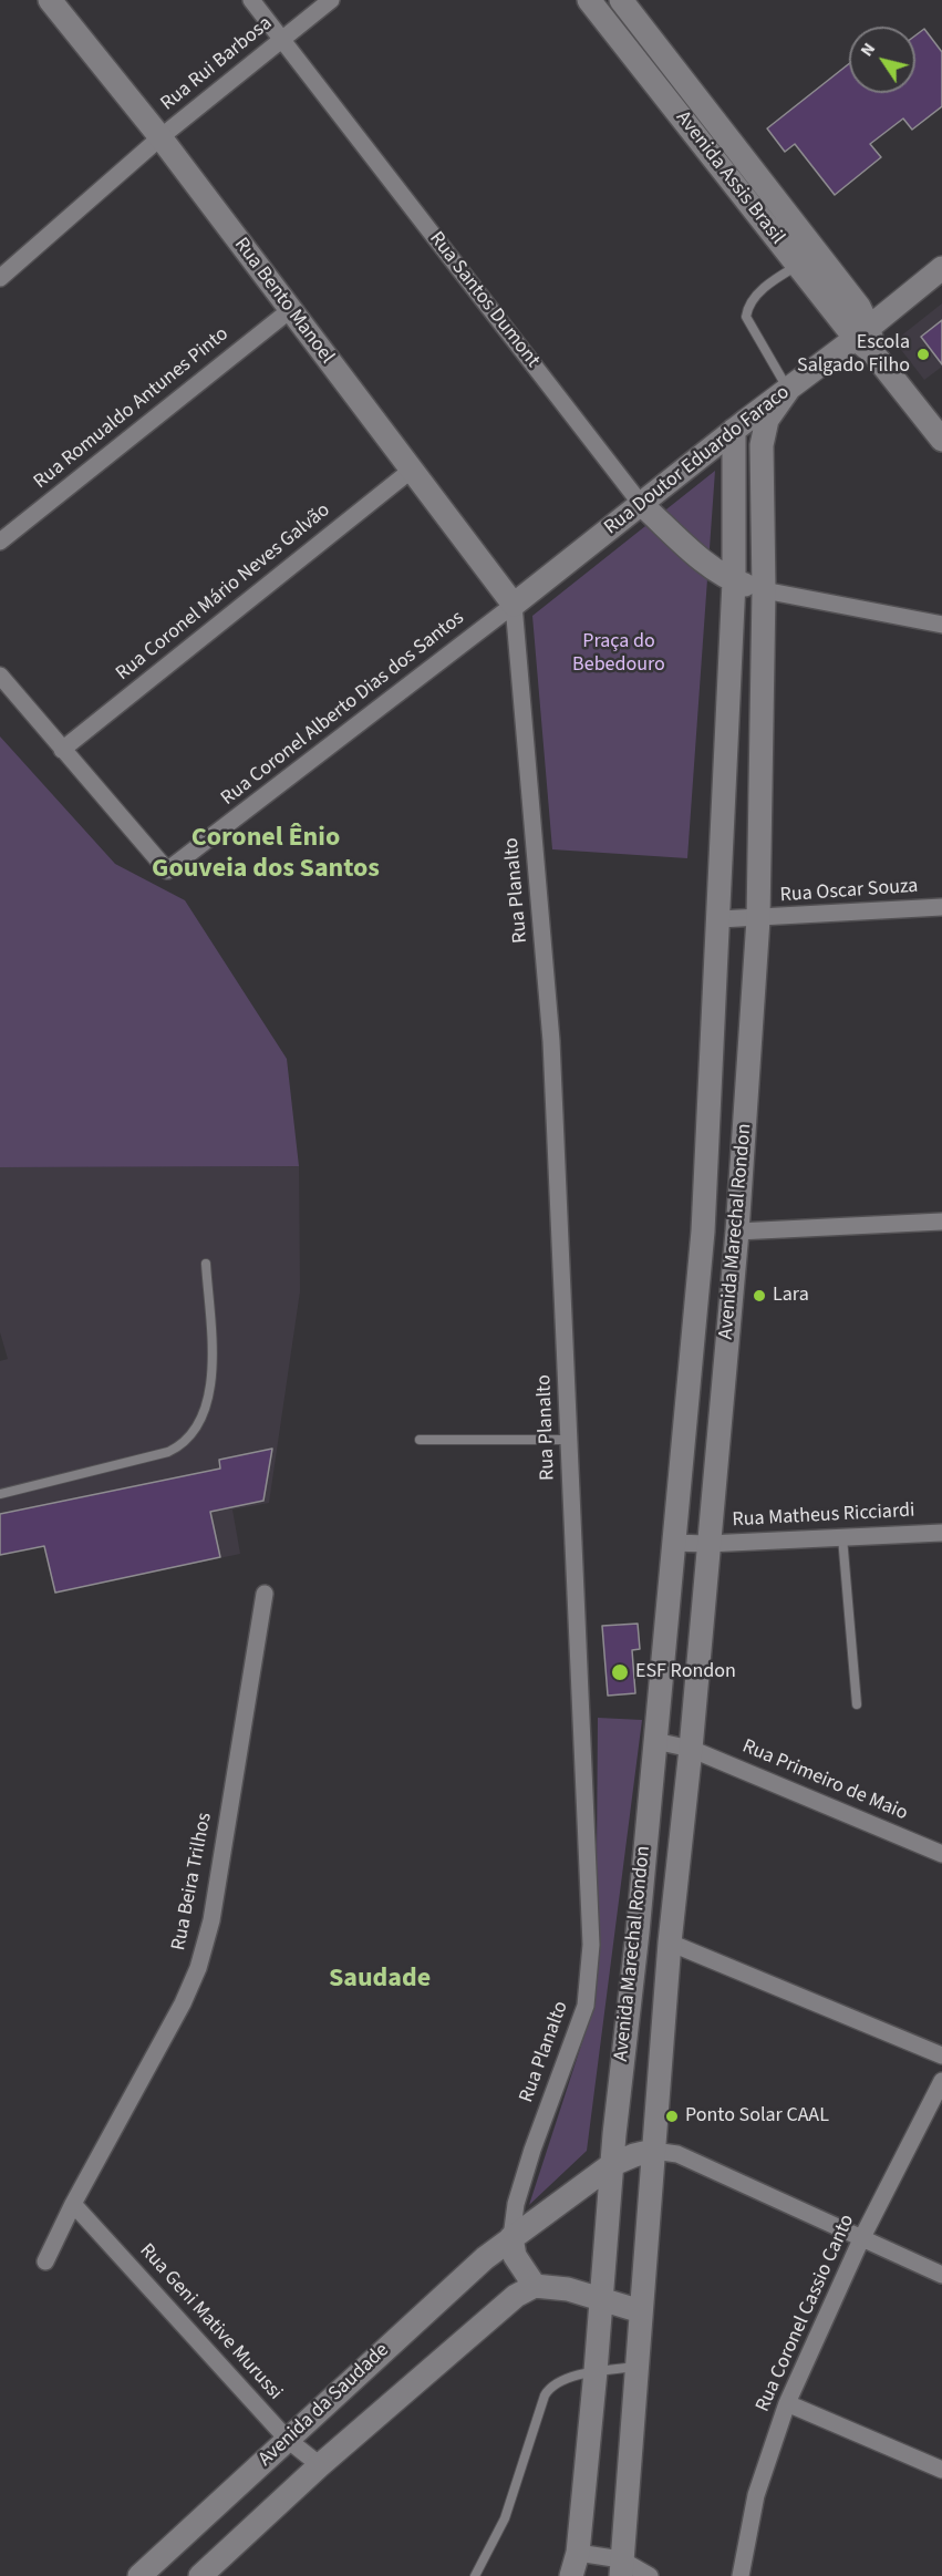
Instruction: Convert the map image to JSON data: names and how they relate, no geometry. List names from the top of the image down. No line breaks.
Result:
{"streets":{"main road":["Avenida Assis Brasil","Rua Santos Dumont","Rua Bento Manoel","Rua Doutor Eduardo Faraco","Avenida Marechal Rondon","Avenida da Saudade"],"street":["Rua Rui Barbosa","Rua Romualdo Antunes Pinto","Rua Coronel Mário Neves Galvão","Rua Coronel Alberto Dias dos Santos","Rua Planalto","Rua Oscar Souza","Rua Matheus Ricciardi","Rua Primeiro de Maio","Rua Beira Trilhos","Rua Coronel Cassio Canto","Rua Geni Mative Murussi"]},"crossings":[["Rua Rui Barbosa","Rua Santos Dumont"],["Rua Rui Barbosa","Rua Bento Manoel"],["Avenida Assis Brasil","Rua Doutor Eduardo Faraco"],["Rua Santos Dumont","Rua Doutor Eduardo Faraco"],["Rua Santos Dumont","Avenida Marechal Rondon"],["Rua Bento Manoel","Rua Romualdo Antunes Pinto"],["Rua Bento Manoel","Rua Doutor Eduardo Faraco"],["Rua Bento Manoel","Rua Coronel Mário Neves Galvão"],["Rua Bento Manoel","Rua Coronel Alberto Dias dos Santos"],["Rua Bento Manoel","Rua Planalto"],["Rua Doutor Eduardo Faraco","Rua Coronel Alberto Dias dos Santos"],["Rua Doutor Eduardo Faraco","Rua Planalto"],["Rua Doutor Eduardo Faraco","Avenida Marechal Rondon"],["Rua Coronel Mário Neves Galvão","Rua Coronel Alberto Dias dos Santos"],["Rua Coronel Alberto Dias dos Santos","Rua Planalto"],["Rua Planalto","Avenida da Saudade"],["Rua Oscar Souza","Avenida Marechal Rondon"],["Avenida Marechal Rondon","Rua Matheus Ricciardi"],["Avenida Marechal Rondon","Rua Primeiro de Maio"],["Rua Beira Trilhos","Rua Geni Mative Murussi"],["Rua Geni Mative Murussi","Avenida da Saudade"]],"districts":["Coronel Ênio Gouveia dos Santos","Saudade"],"parks":["Praça do Bebedouro"],"places":["Escola Salgado Filho","Lara","ESF Rondon","Ponto Solar CAAL"],"north":"top left"}
